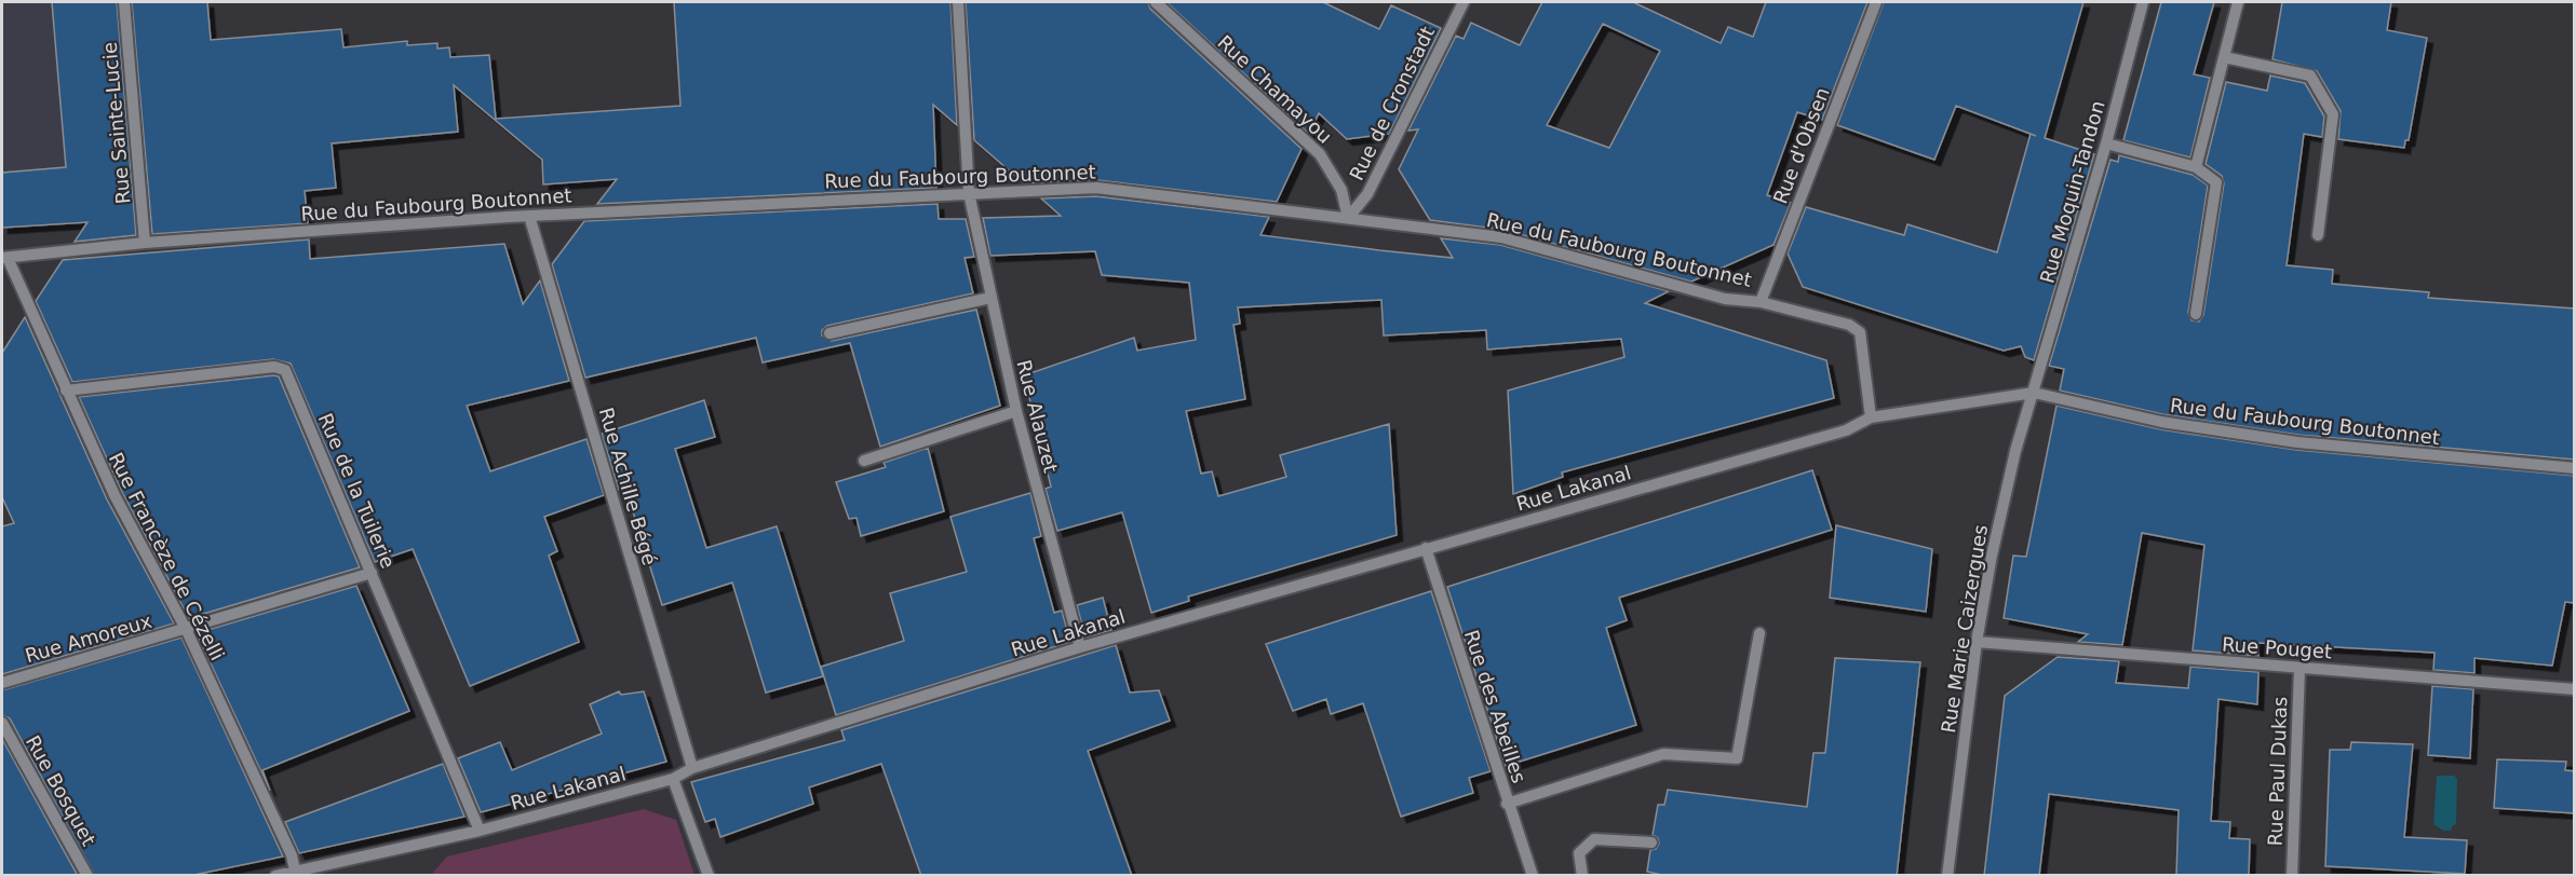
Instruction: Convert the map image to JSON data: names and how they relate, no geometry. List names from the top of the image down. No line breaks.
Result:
{"streets":{"street":["Rue Chamayou","Rue de Cronstadt","Rue Sainte-Lucie","Rue d'Obsen","Rue du Faubourg Boutonnet","Rue Moquin-Tandon","Rue Alauzet","Rue Achille Bégé","Rue Lakanal","Rue de la Tuilerie","Rue Francèze de Cézelli","Rue Marie Caizergues","Rue Amoreux","Rue Pouget","Rue des Abeilles","Rue Paul Dukas","Rue Bosquet"]},"crossings":[["Rue Chamayou","Rue de Cronstadt"],["Rue Chamayou","Rue du Faubourg Boutonnet"],["Rue de Cronstadt","Rue du Faubourg Boutonnet"],["Rue Sainte-Lucie","Rue du Faubourg Boutonnet"],["Rue d'Obsen","Rue du Faubourg Boutonnet"],["Rue du Faubourg Boutonnet","Rue Moquin-Tandon"],["Rue du Faubourg Boutonnet","Rue Alauzet"],["Rue du Faubourg Boutonnet","Rue Achille Bégé"],["Rue du Faubourg Boutonnet","Rue Lakanal"],["Rue du Faubourg Boutonnet","Rue Francèze de Cézelli"],["Rue du Faubourg Boutonnet","Rue Marie Caizergues"],["Rue Moquin-Tandon","Rue Lakanal"],["Rue Moquin-Tandon","Rue Marie Caizergues"],["Rue Alauzet","Rue Lakanal"],["Rue Achille Bégé","Rue Lakanal"],["Rue Lakanal","Rue de la Tuilerie"],["Rue Lakanal","Rue Francèze de Cézelli"],["Rue Lakanal","Rue Marie Caizergues"],["Rue Lakanal","Rue des Abeilles"],["Rue de la Tuilerie","Rue Francèze de Cézelli"],["Rue de la Tuilerie","Rue Amoreux"],["Rue Francèze de Cézelli","Rue Amoreux"],["Rue Marie Caizergues","Rue Pouget"],["Rue Pouget","Rue Paul Dukas"]]}
